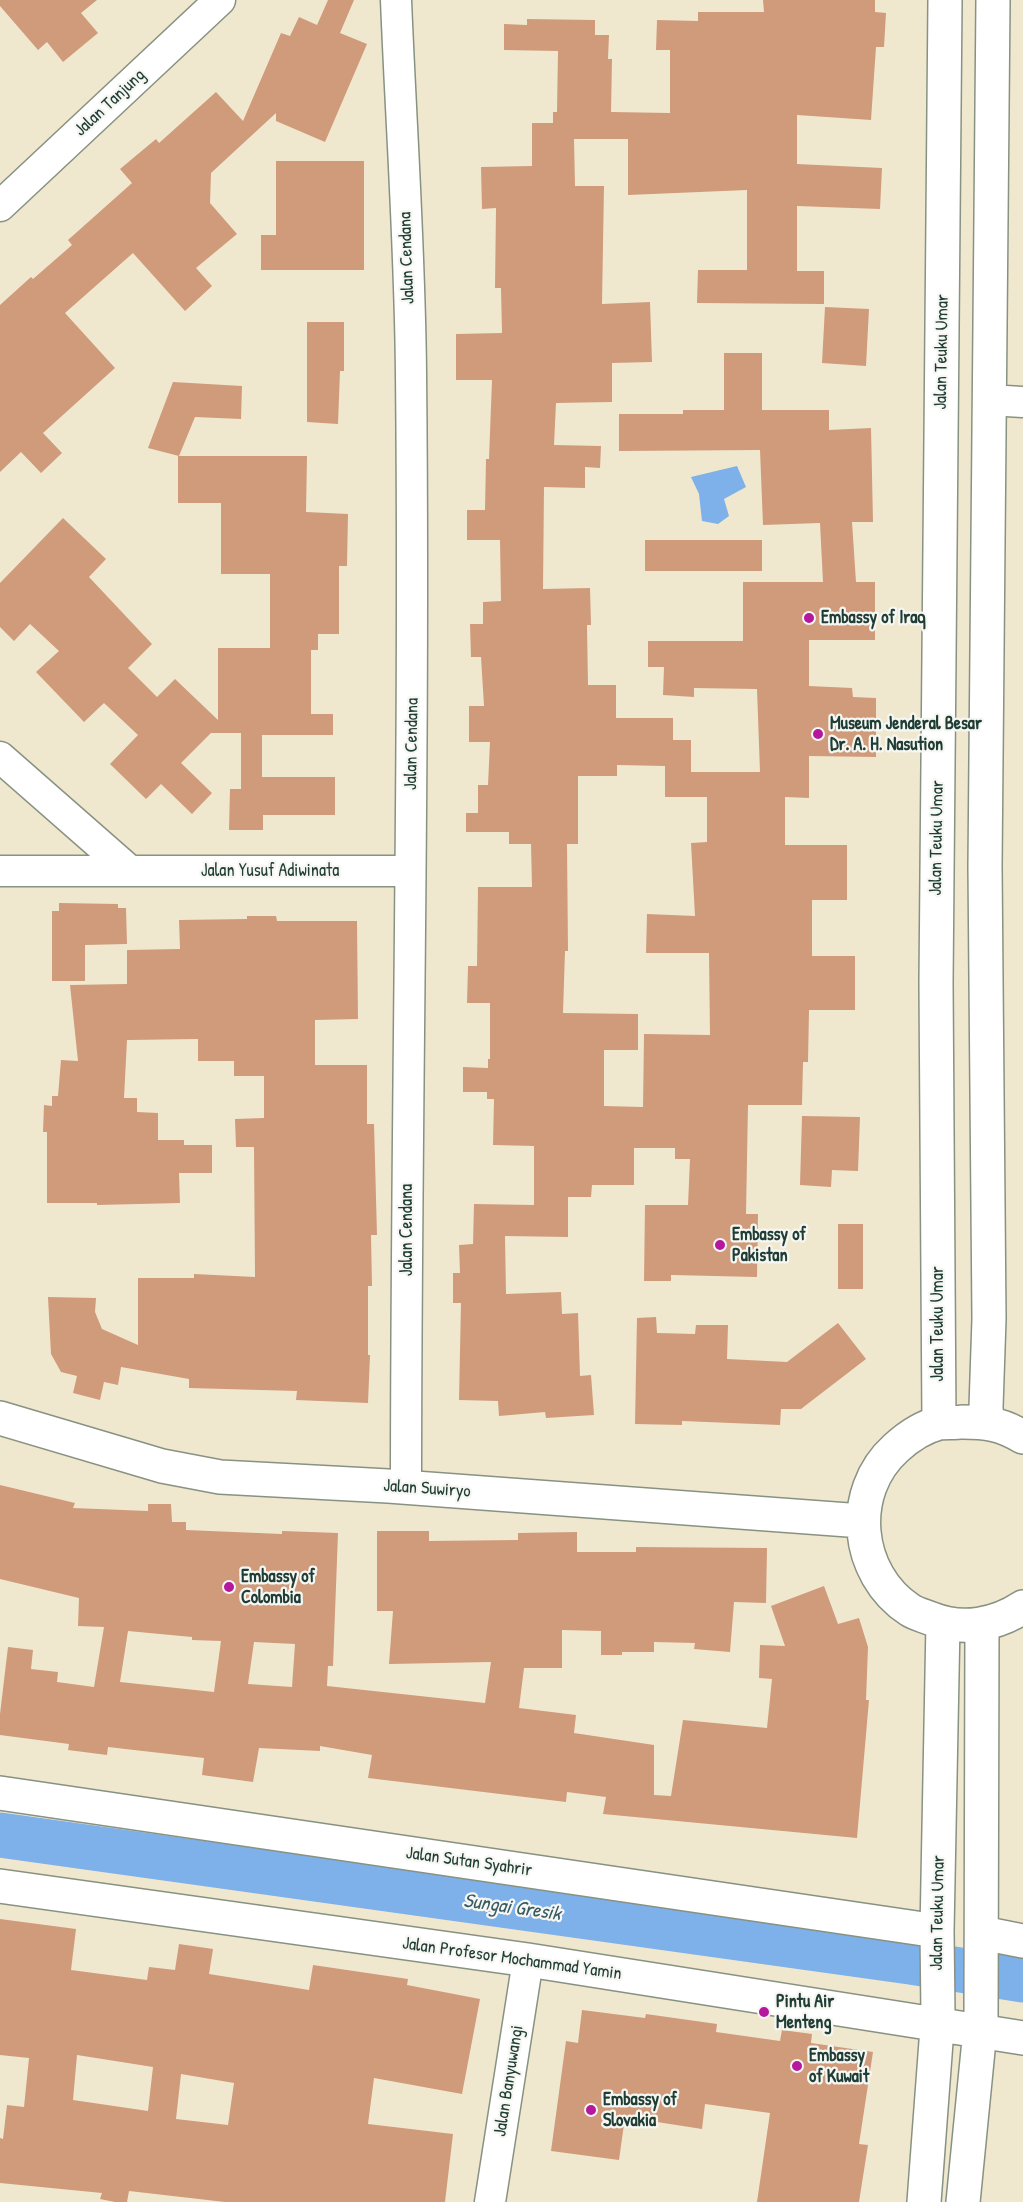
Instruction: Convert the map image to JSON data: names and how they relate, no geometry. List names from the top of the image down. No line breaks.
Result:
{"streets":{"street":["Jalan Tanjung","Jalan Cendana","Jalan Teuku Umar","Jalan Yusuf Adiwinata","Jalan Suwiryo","Jalan Sutan Syahrir","Jalan Profesor Mochammad Yamin","Jalan Banyuwangi"]},"crossings":[["Jalan Cendana","Jalan Yusuf Adiwinata"],["Jalan Cendana","Jalan Suwiryo"],["Jalan Teuku Umar","Jalan Sutan Syahrir"],["Jalan Teuku Umar","Jalan Profesor Mochammad Yamin"],["Jalan Profesor Mochammad Yamin","Jalan Banyuwangi"]],"water":["Sungai Gresik"],"places":["Embassy of Iraq","Museum Jenderal Besar Dr. A. H. Nasution","Embassy of Pakistan","Embassy of Colombia","Pintu Air Menteng","Embassy of Kuwait","Embassy of Slovakia"]}
